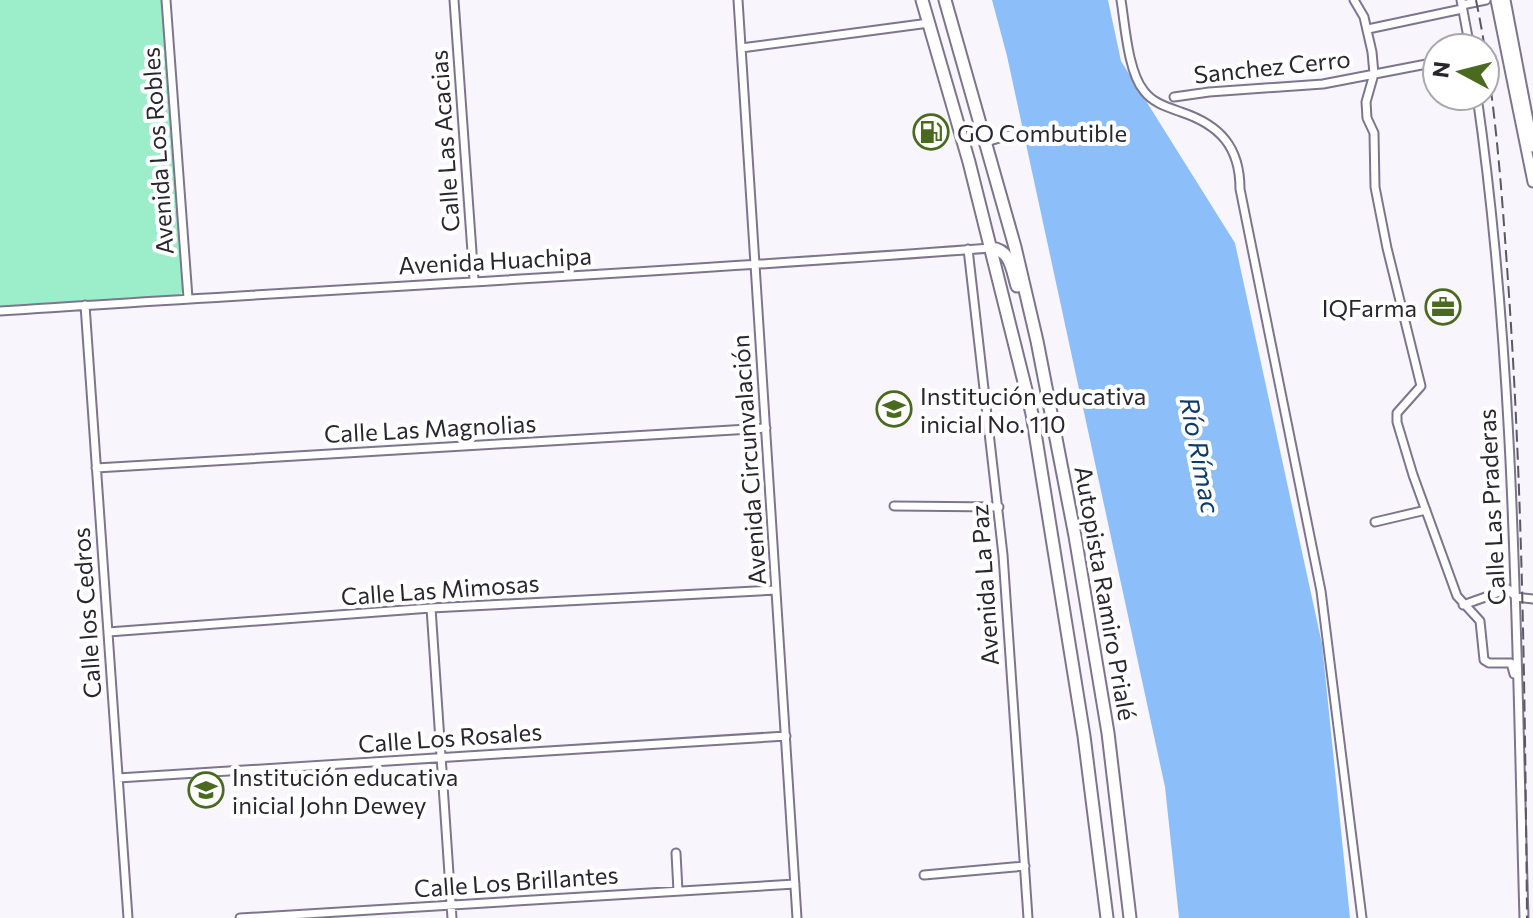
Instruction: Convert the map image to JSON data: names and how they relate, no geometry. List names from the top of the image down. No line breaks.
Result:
{"streets":{"highway":["Autopista Ramiro Prialé"],"street":["Sanchez Cerro","Calle Las Acacias","Avenida Los Robles","Avenida Huachipa","Calle Las Magnolias","Avenida Circunvalación","Calle Las Praderas","Avenida La Paz","Calle Las Mimosas","Calle los Cedros","Calle Los Rosales","Calle Los Brillantes"]},"crossings":[["Calle Las Acacias","Avenida Huachipa"],["Avenida Los Robles","Avenida Huachipa"],["Avenida Huachipa","Avenida Circunvalación"],["Avenida Huachipa","Avenida La Paz"],["Avenida Huachipa","Autopista Ramiro Prialé"],["Avenida Huachipa","Calle los Cedros"],["Calle Las Magnolias","Avenida Circunvalación"],["Calle Las Magnolias","Calle los Cedros"],["Avenida Circunvalación","Calle Las Mimosas"],["Avenida Circunvalación","Calle Los Rosales"],["Avenida Circunvalación","Calle Los Brillantes"],["Calle Las Mimosas","Calle los Cedros"],["Calle los Cedros","Calle Los Rosales"]],"water":["Río Rímac"],"places":{"fuel station":["GO Combutible"],"office":["IQFarma"],"school or university":["Institución educativa inicial No. 110","Institución educativa inicial John Dewey"]},"north":"left"}
